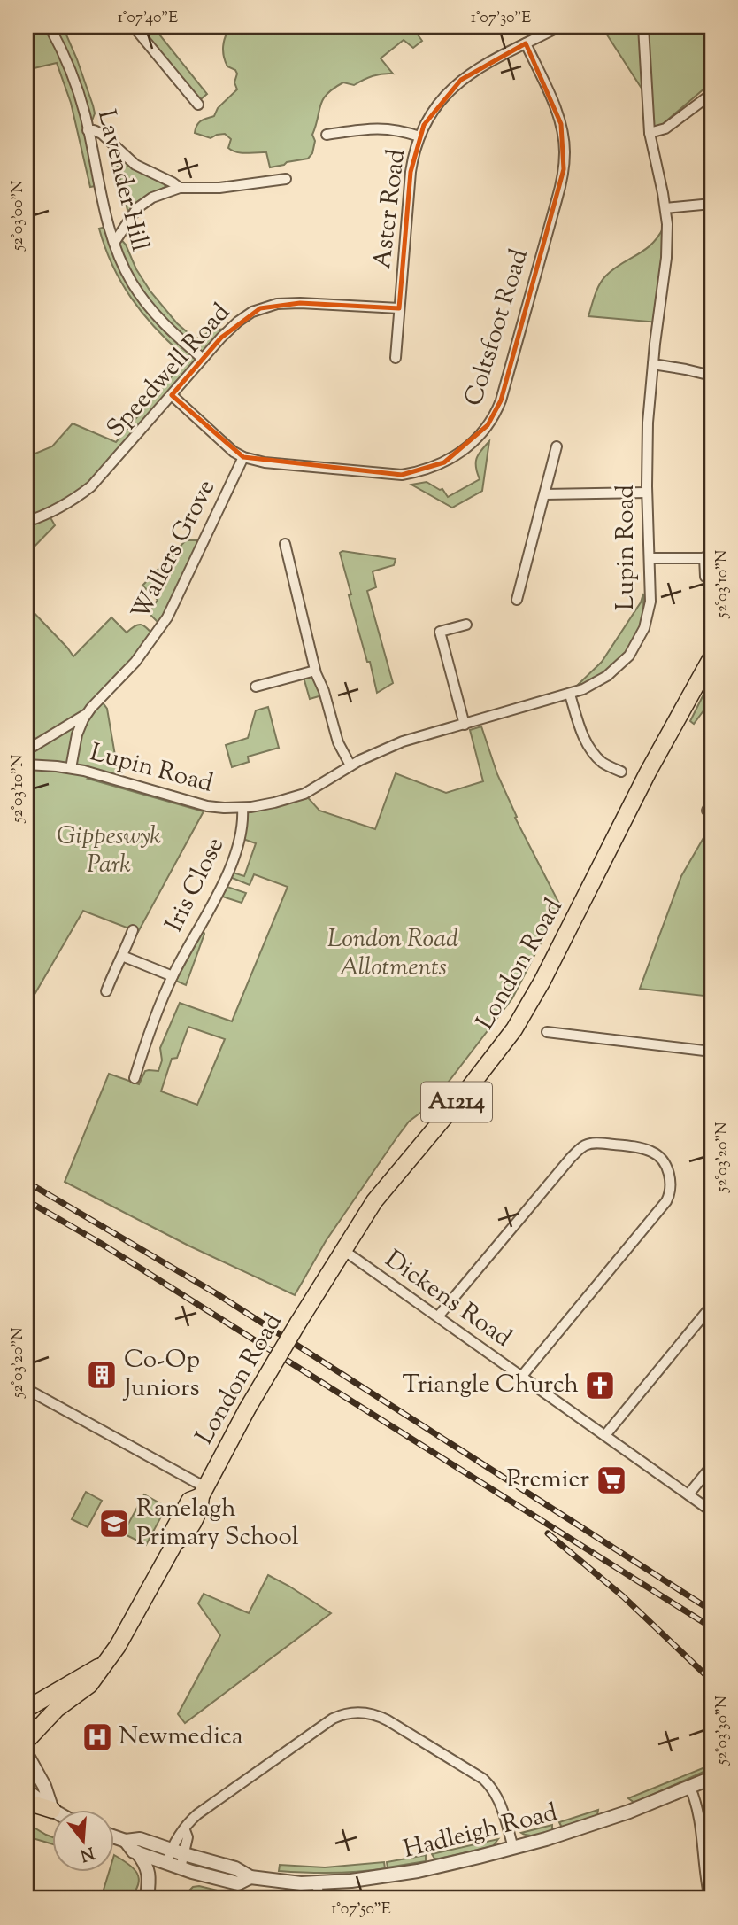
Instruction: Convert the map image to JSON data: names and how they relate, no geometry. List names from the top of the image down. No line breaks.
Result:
{"streets":{"main road":["London Road","A1214"],"street":["Lavender Hill","Aster Road","Coltsfoot Road","Speedwell Road","Lupin Road","Wallers Grove","Iris Close","Dickens Road","Hadleigh Road"]},"crossings":[["Lavender Hill","Speedwell Road"],["Aster Road","Coltsfoot Road"],["Aster Road","Speedwell Road"],["Coltsfoot Road","Speedwell Road"],["Coltsfoot Road","Wallers Grove"],["Lupin Road","Wallers Grove"],["Lupin Road","Iris Close"],["London Road","Dickens Road"]],"parks":["Gippeswyk Park","London Road Allotments"],"places":{"building":["Co-Op Juniors"],"church":["Triangle Church"],"supermarket":["Premier"],"school or university":["Ranelagh Primary School"],"hospital":["Newmedica"]},"north":"bottom","coordinates":["1°07'40\"E","1°07'30\"E","52°03'00\"N","52°03'10\"N","52°03'20\"N","52°03'30\"N","1°07'50\"E"]}
